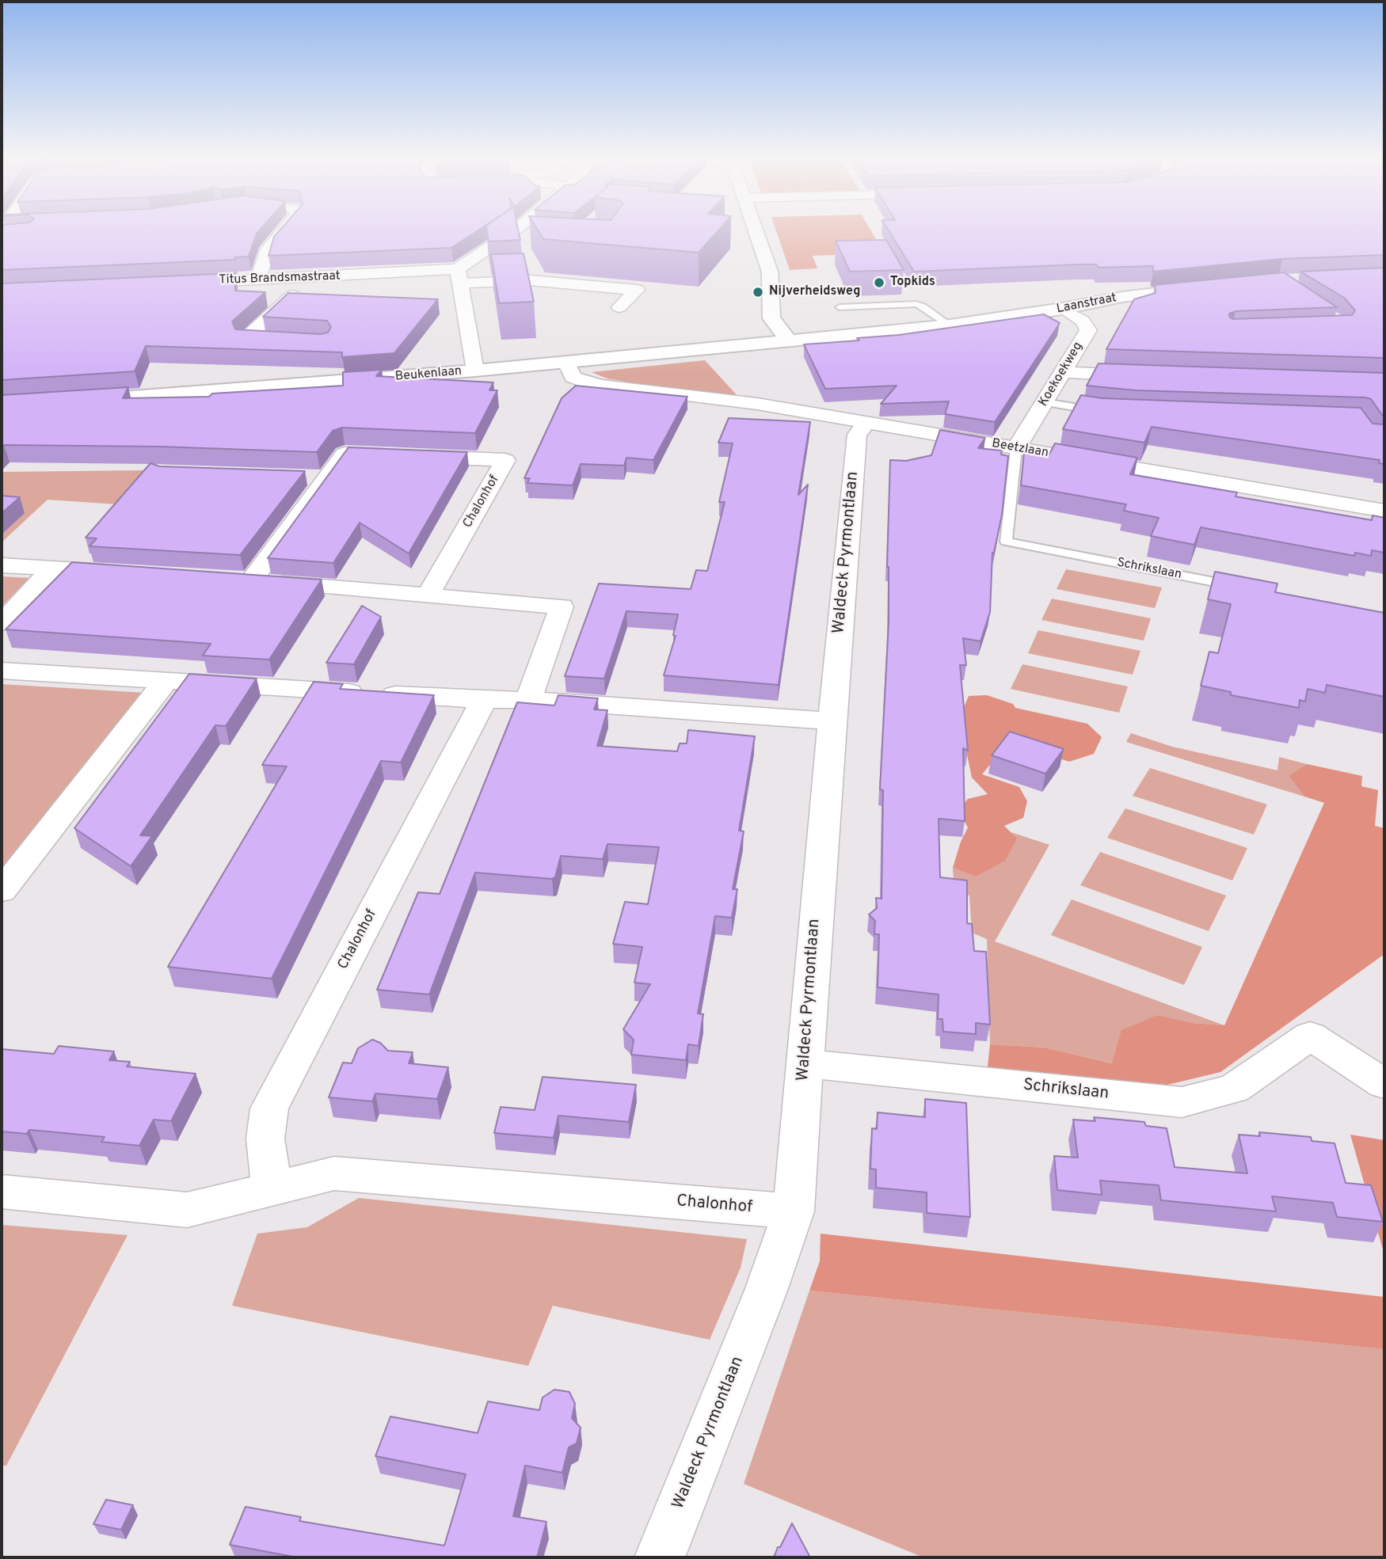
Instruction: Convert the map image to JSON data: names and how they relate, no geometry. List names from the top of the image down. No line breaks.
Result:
{"streets":{"street":["Titus Brandsmastraat","Laanstraat","Beukenlaan","Koekoekweg","Beetzlaan","Chalonhof","Waldeck Pyrmontlaan","Schrikslaan"]},"crossings":[["Laanstraat","Beukenlaan"],["Laanstraat","Koekoekweg"],["Beukenlaan","Beetzlaan"],["Koekoekweg","Beetzlaan"],["Koekoekweg","Schrikslaan"],["Beetzlaan","Waldeck Pyrmontlaan"],["Beetzlaan","Schrikslaan"],["Chalonhof","Waldeck Pyrmontlaan"],["Waldeck Pyrmontlaan","Schrikslaan"]],"places":["Topkids","Nijverheidsweg"]}
